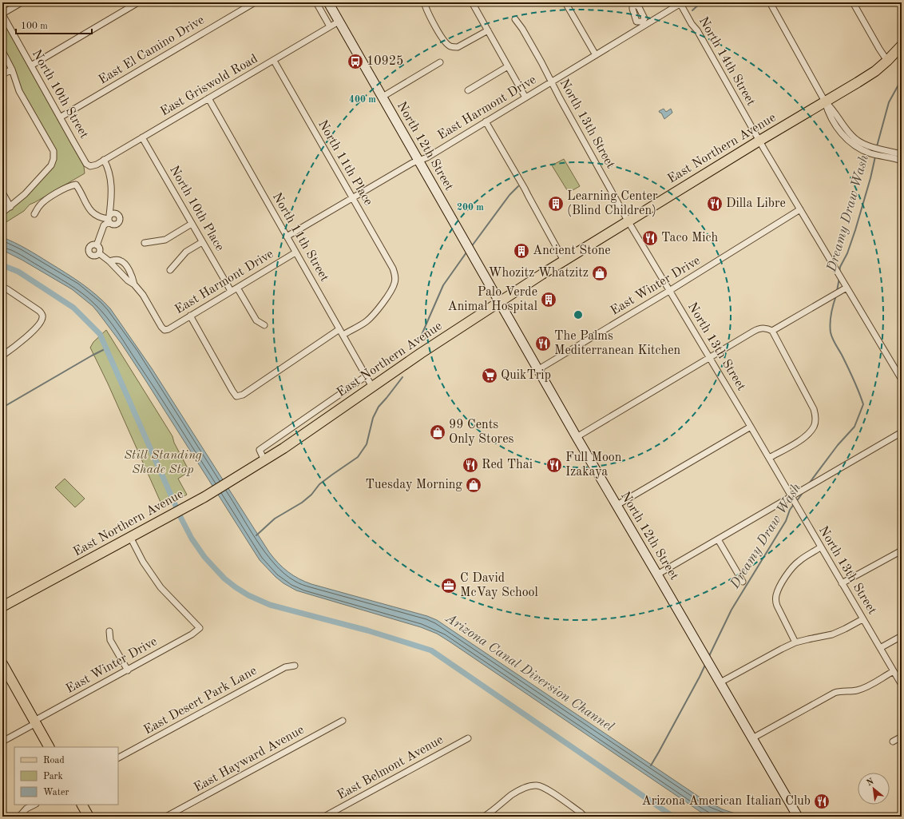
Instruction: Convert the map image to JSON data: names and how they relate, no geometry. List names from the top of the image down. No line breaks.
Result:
{"streets":{"main road":["East Northern Avenue"],"street":["East El Camino Drive","North 14th Street","East Griswold Road","North 10th Street","East Harmont Drive","North 13th Street","North 12th Street","North 11th Place","North 10th Place","North 11th Street","East Winter Drive","East Desert Park Lane","East Hayward Avenue","East Belmont Avenue"]},"crossings":[["East El Camino Drive","North 10th Street"],["North 14th Street","East Harmont Drive"],["North 14th Street","East Northern Avenue"],["North 14th Street","East Winter Drive"],["East Griswold Road","North 10th Street"],["East Griswold Road","North 12th Street"],["East Griswold Road","North 11th Place"],["East Griswold Road","North 10th Place"],["East Griswold Road","North 11th Street"],["East Harmont Drive","North 13th Street"],["East Harmont Drive","North 12th Street"],["East Harmont Drive","North 11th Place"],["East Harmont Drive","North 10th Place"],["East Harmont Drive","North 11th Street"],["North 13th Street","East Northern Avenue"],["North 13th Street","East Winter Drive"],["North 12th Street","East Northern Avenue"],["North 12th Street","East Winter Drive"],["East Northern Avenue","North 11th Street"],["East Northern Avenue","East Winter Drive"],["North 11th Place","North 11th Street"]],"water":["Dreamy Draw Wash","Arizona Canal Diversion Channel"],"parks":["Still Standing Shade Stop"],"places":{"bus stop":["10925"],"building":["Learning Center (Blind Children)","Ancient Stone","Palo Verde Animal Hospital"],"restaurant":["Dilla Libre","Taco Mich","The Palms Mediterranean Kitchen","Red Thai","Full Moon Izakaya","Arizona American Italian Club"],"shop":["Whozitz Whatzitz","99 Cents Only Stores","Tuesday Morning"],"supermarket":["QuikTrip"],"office":["C David McVay School"]},"legend":["Road","Park","Water"],"scale_bar":"100 m","north":"top left","rings":["400 m","200 m"]}
